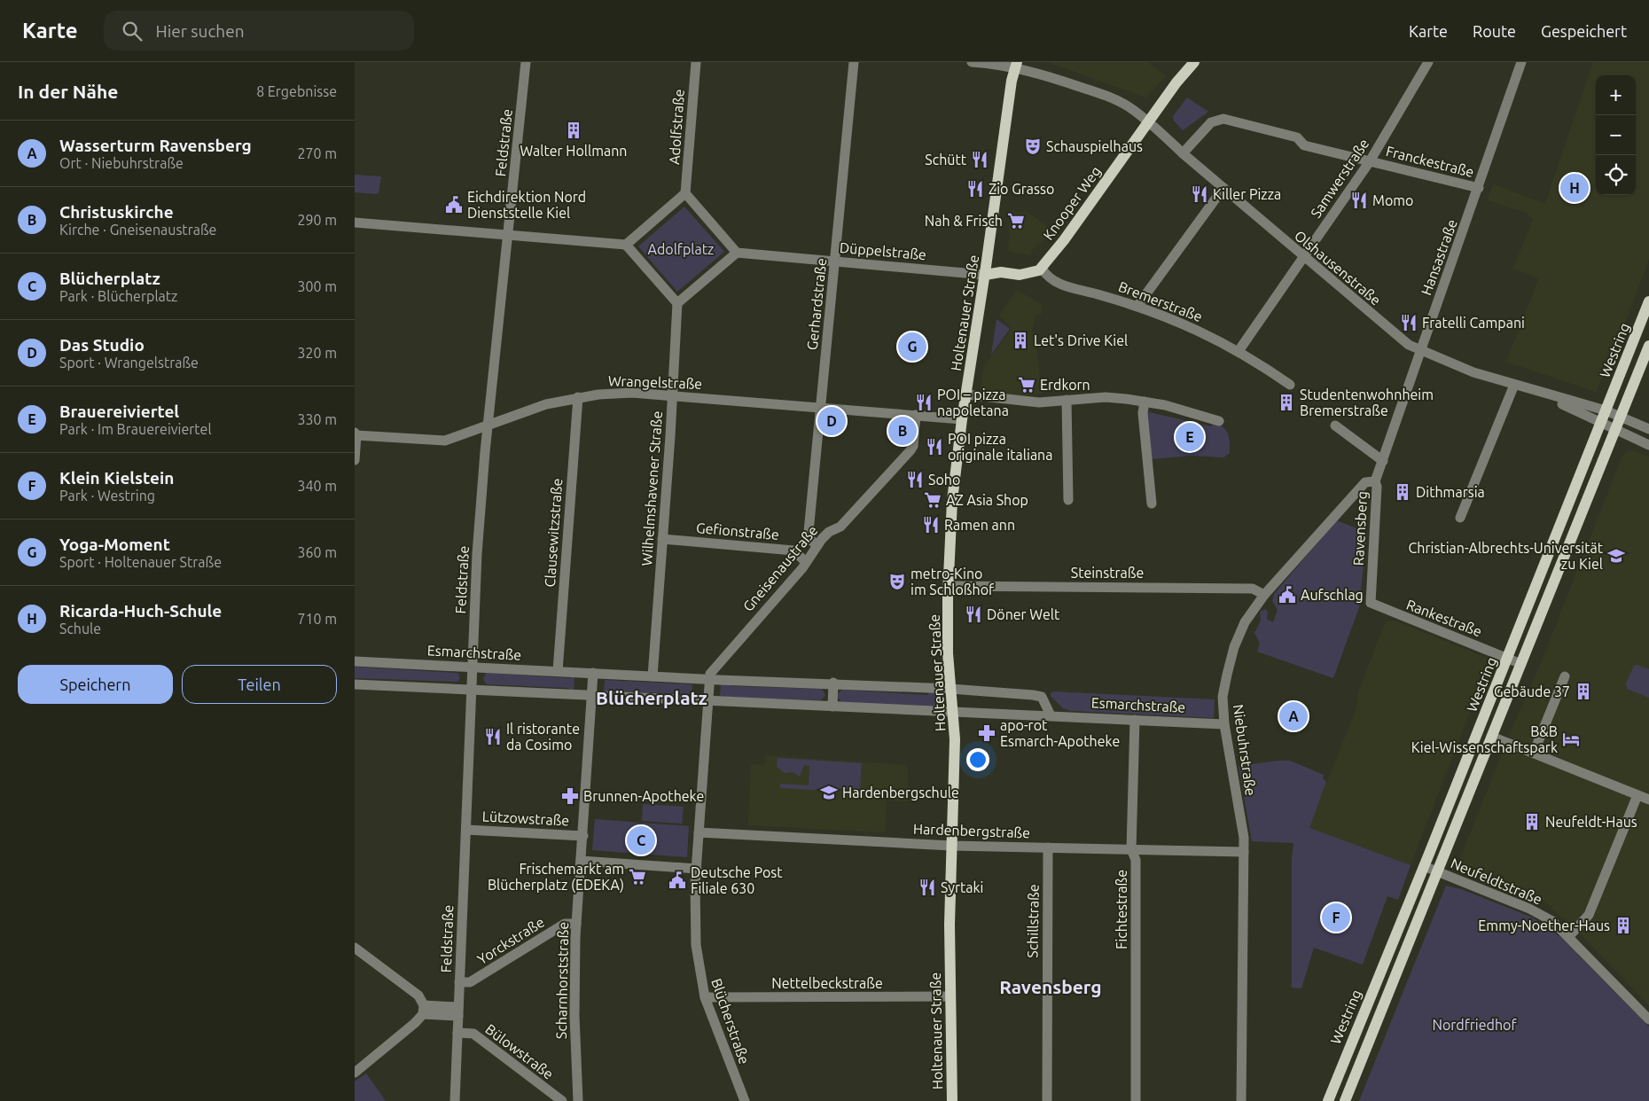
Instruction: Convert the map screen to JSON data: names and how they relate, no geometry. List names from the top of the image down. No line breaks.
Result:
{"streets":{"main road":["Knooper Weg","Düppelstraße","Holtenauer Straße","Westring"],"street":["Adolfstraße","Feldstraße","Franckestraße","Samwerstraße","Hansastraße","Olshausenstraße","Bremerstraße","Gerhardstraße","Wrangelstraße","Wilhelmshavener Straße","Ravensberg","Gefionstraße","Clausewitzstraße","Gneisenaustraße","Steinstraße","Rankestraße","Esmarchstraße","Niebuhrstraße","Lützowstraße","Hardenbergstraße","Neufeldtstraße","Fichtestraße","Schillstraße","Yorckstraße","Scharnhorststraße","Nettelbeckstraße","Blücherstraße","Bülowstraße"]},"crossings":[["Feldstraße","Wrangelstraße"],["Feldstraße","Esmarchstraße"],["Feldstraße","Lützowstraße"],["Feldstraße","Yorckstraße"],["Feldstraße","Bülowstraße"],["Franckestraße","Samwerstraße"],["Franckestraße","Hansastraße"],["Franckestraße","Olshausenstraße"],["Samwerstraße","Olshausenstraße"],["Samwerstraße","Bremerstraße"],["Knooper Weg","Düppelstraße"],["Knooper Weg","Olshausenstraße"],["Knooper Weg","Bremerstraße"],["Düppelstraße","Bremerstraße"],["Düppelstraße","Gerhardstraße"],["Düppelstraße","Holtenauer Straße"],["Hansastraße","Olshausenstraße"],["Olshausenstraße","Holtenauer Straße"],["Olshausenstraße","Westring"],["Gerhardstraße","Wrangelstraße"],["Gerhardstraße","Gneisenaustraße"],["Holtenauer Straße","Wrangelstraße"],["Holtenauer Straße","Steinstraße"],["Holtenauer Straße","Esmarchstraße"],["Holtenauer Straße","Hardenbergstraße"],["Holtenauer Straße","Nettelbeckstraße"],["Westring","Rankestraße"],["Westring","Neufeldtstraße"],["Wrangelstraße","Wilhelmshavener Straße"],["Wrangelstraße","Clausewitzstraße"],["Wrangelstraße","Gneisenaustraße"],["Wilhelmshavener Straße","Gefionstraße"],["Wilhelmshavener Straße","Esmarchstraße"],["Ravensberg","Rankestraße"],["Ravensberg","Niebuhrstraße"],["Gefionstraße","Gneisenaustraße"],["Clausewitzstraße","Esmarchstraße"],["Gneisenaustraße","Esmarchstraße"],["Steinstraße","Niebuhrstraße"],["Esmarchstraße","Niebuhrstraße"],["Esmarchstraße","Fichtestraße"],["Niebuhrstraße","Hardenbergstraße"],["Hardenbergstraße","Fichtestraße"],["Hardenbergstraße","Schillstraße"],["Yorckstraße","Scharnhorststraße"],["Nettelbeckstraße","Blücherstraße"]],"districts":["Blücherplatz","Ravensberg"],"parks":["Adolfplatz","Nordfriedhof"],"places":{"building":["Walter Hollmann","Let's Drive Kiel","Studentenwohnheim Bremerstraße","Dithmarsia","Gebäude 37","Neufeldt-Haus","Emmy-Noether-Haus"],"theatre":["Schauspielhaus","metro-Kino im Schloßhof"],"restaurant":["Schütt","Zio Grasso","Killer Pizza","Momo","Fratelli Campani","POI – pizza napoletana","POI pizza originale italiana","Soho","Ramen ann","Döner Welt","Il ristorante da Cosimo","Syrtaki"],"public building":["Eichdirektion Nord Dienststelle Kiel","Aufschlag","Deutsche Post Filiale 630"],"supermarket":["Nah & Frisch","Erdkorn","AZ Asia Shop","Frischemarkt am Blücherplatz (EDEKA)"],"school or university":["Christian-Albrechts-Universität zu Kiel","Hardenbergschule"],"pharmacy":["apo-rot Esmarch-Apotheke","Brunnen-Apotheke"],"hotel":["B&B Kiel-Wissenschaftspark"]},"page":{"header":"Karte","search":"Hier suchen","nav":["Karte","Route","Gespeichert"],"heading":["In der Nähe","8 Ergebnisse"],"map_buttons":["+","−"],"list":[{"mark":"A","name":"Wasserturm Ravensberg","note":"Ort · Niebuhrstraße","value":"270 m"},{"mark":"B","name":"Christuskirche","note":"Kirche · Gneisenaustraße","value":"290 m"},{"mark":"C","name":"Blücherplatz","note":"Park · Blücherplatz","value":"300 m"},{"mark":"D","name":"Das Studio","note":"Sport · Wrangelstraße","value":"320 m"},{"mark":"E","name":"Brauereiviertel","note":"Park · Im Brauereiviertel","value":"330 m"},{"mark":"F","name":"Klein Kielstein","note":"Park · Westring","value":"340 m"},{"mark":"G","name":"Yoga-Moment","note":"Sport · Holtenauer Straße","value":"360 m"},{"mark":"H","name":"Ricarda-Huch-Schule","note":"Schule","value":"710 m"}],"pins":["H","G","D","B","E","A","C","F"],"buttons":["Speichern","Teilen"]}}
